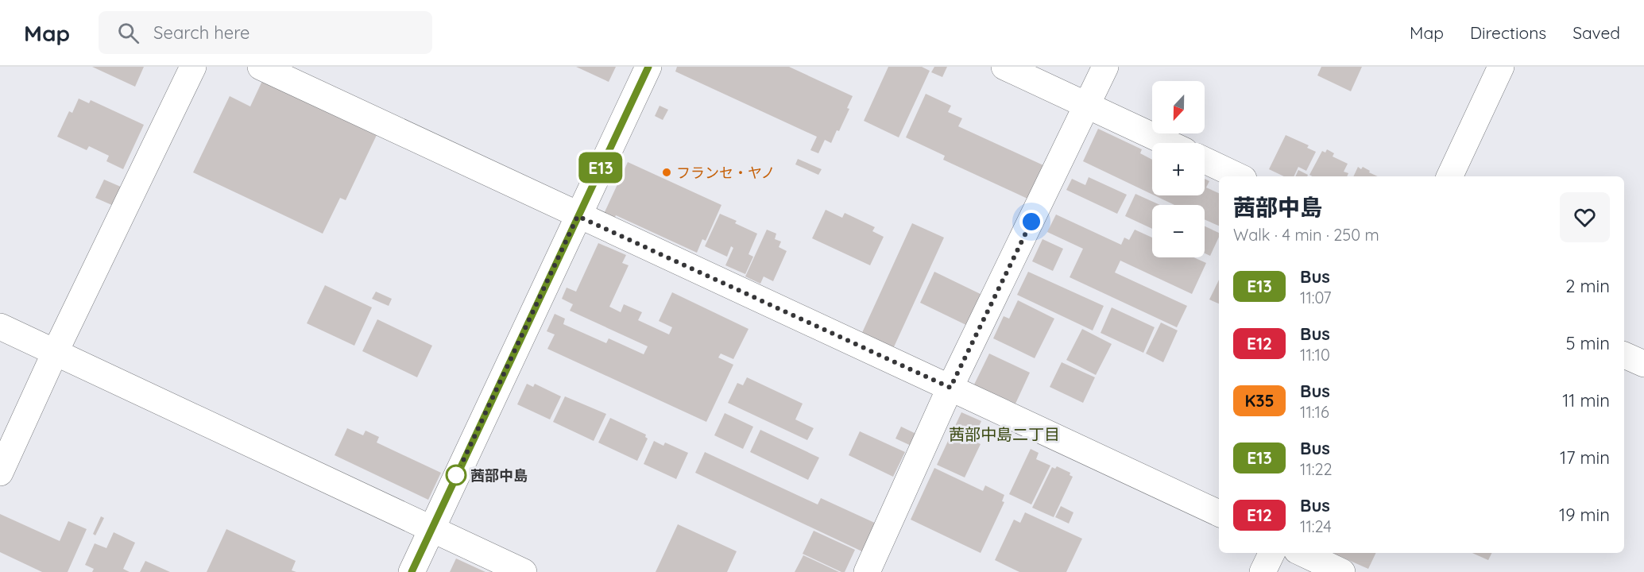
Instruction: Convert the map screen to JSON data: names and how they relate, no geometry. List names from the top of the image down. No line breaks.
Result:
{"districts":["茜部中島二丁目"],"places":["フランセ・ヤノ","茜部中島"],"lines":["bus line E13"],"north":"bottom","page":{"header":"Map","search":"Search here","nav":["Map","Directions","Saved"],"on_map":"E13","map_buttons":["+","−"],"heading":["茜部中島","Walk · 4 min · 250 m"],"list":[{"mark":"E13","name":"Bus","note":"11:07","value":"2 min"},{"mark":"E12","name":"Bus","note":"11:10","value":"5 min"},{"mark":"K35","name":"Bus","note":"11:16","value":"11 min"},{"mark":"E13","name":"Bus","note":"11:22","value":"17 min"},{"mark":"E12","name":"Bus","note":"11:24","value":"19 min"}]}}
